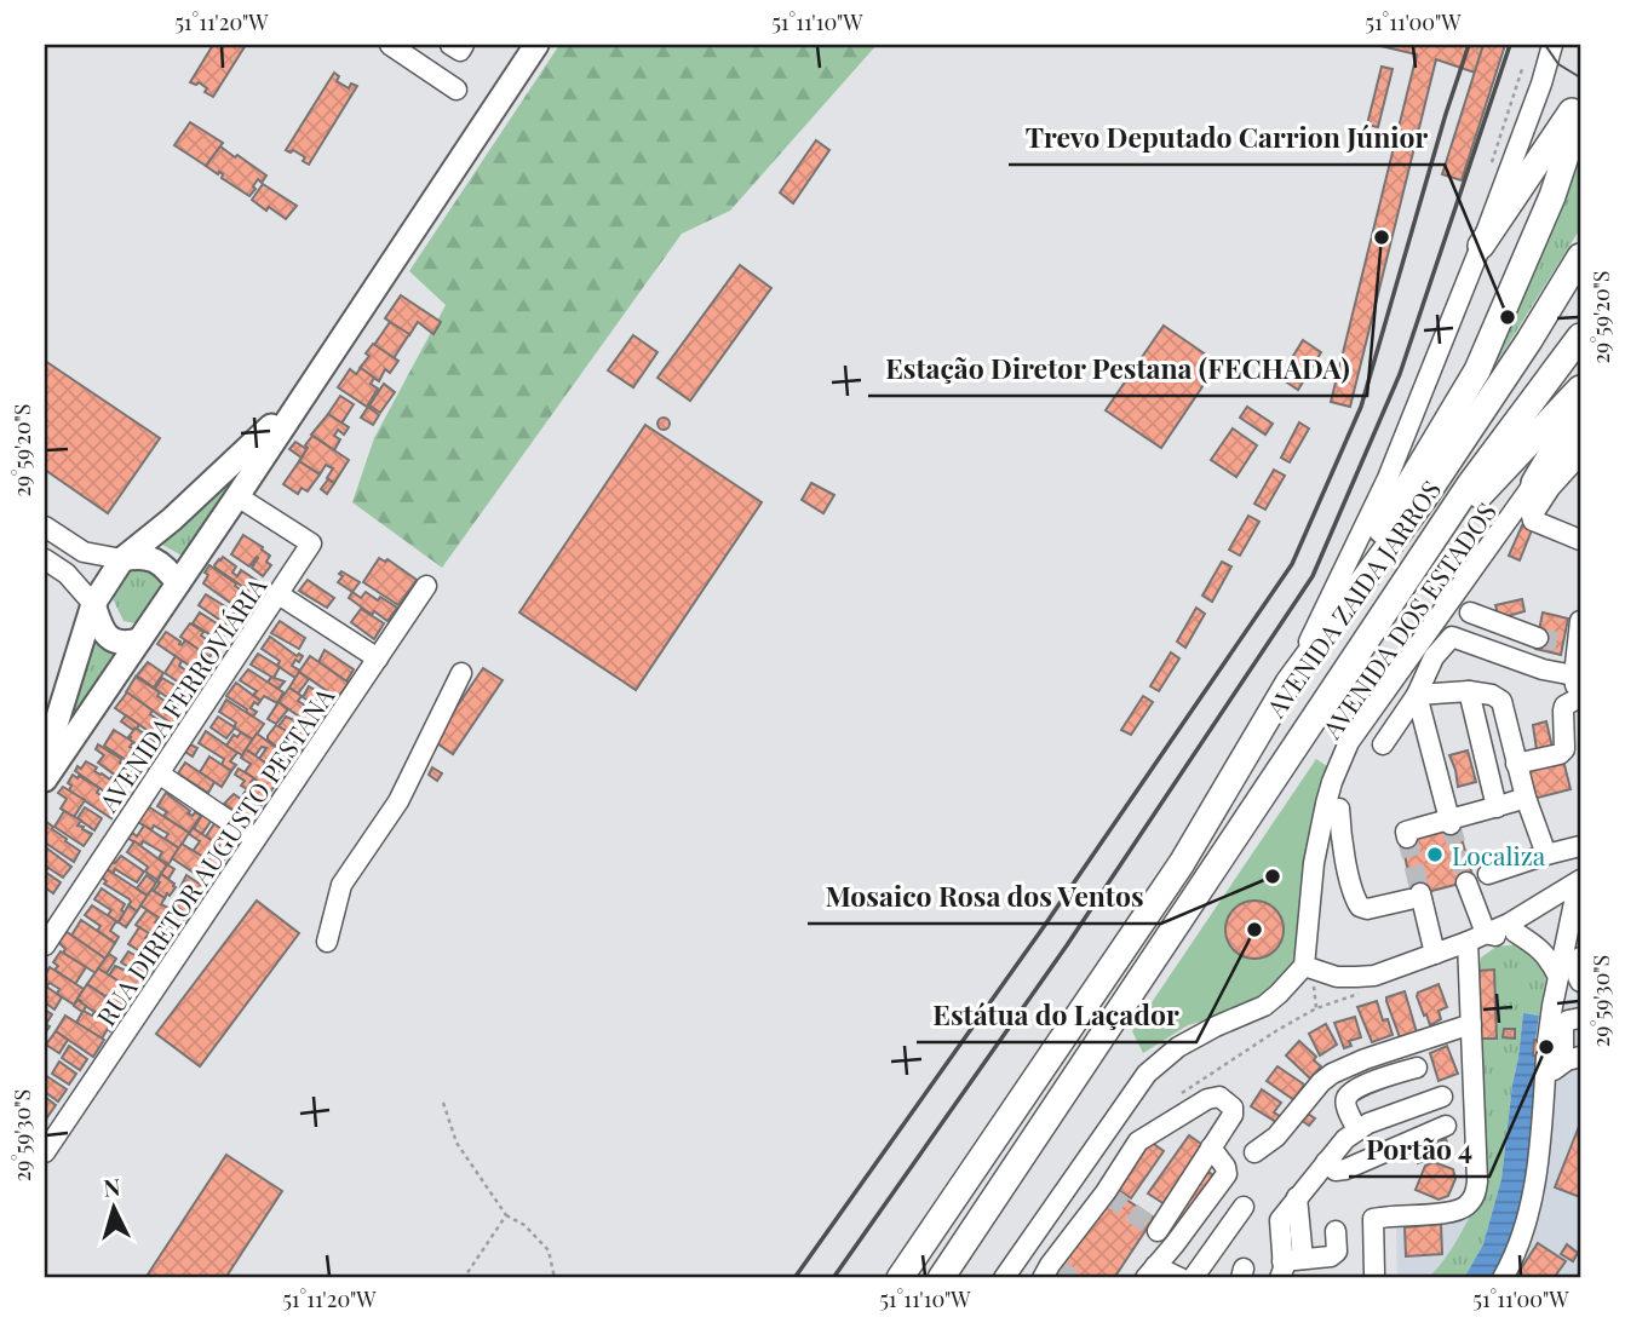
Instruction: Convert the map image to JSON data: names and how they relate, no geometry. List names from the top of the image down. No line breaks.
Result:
{"streets":{"highway":["AVENIDA ZAIDA JARROS"],"street":["AVENIDA DOS ESTADOS","AVENIDA FERROVIÁRIA","RUA DIRETOR AUGUSTO PESTANA"]},"places":["Estação Diretor Pestana (FECHADA)","Trevo Deputado Carrion Júnior","Localiza","Mosaico Rosa dos Ventos","Estátua do Laçador","Portão 4"],"north":"top","coordinates":["51°11'20\"W","51°11'10\"W","51°11'00\"W","29°59'20\"S","29°59'30\"S"]}
